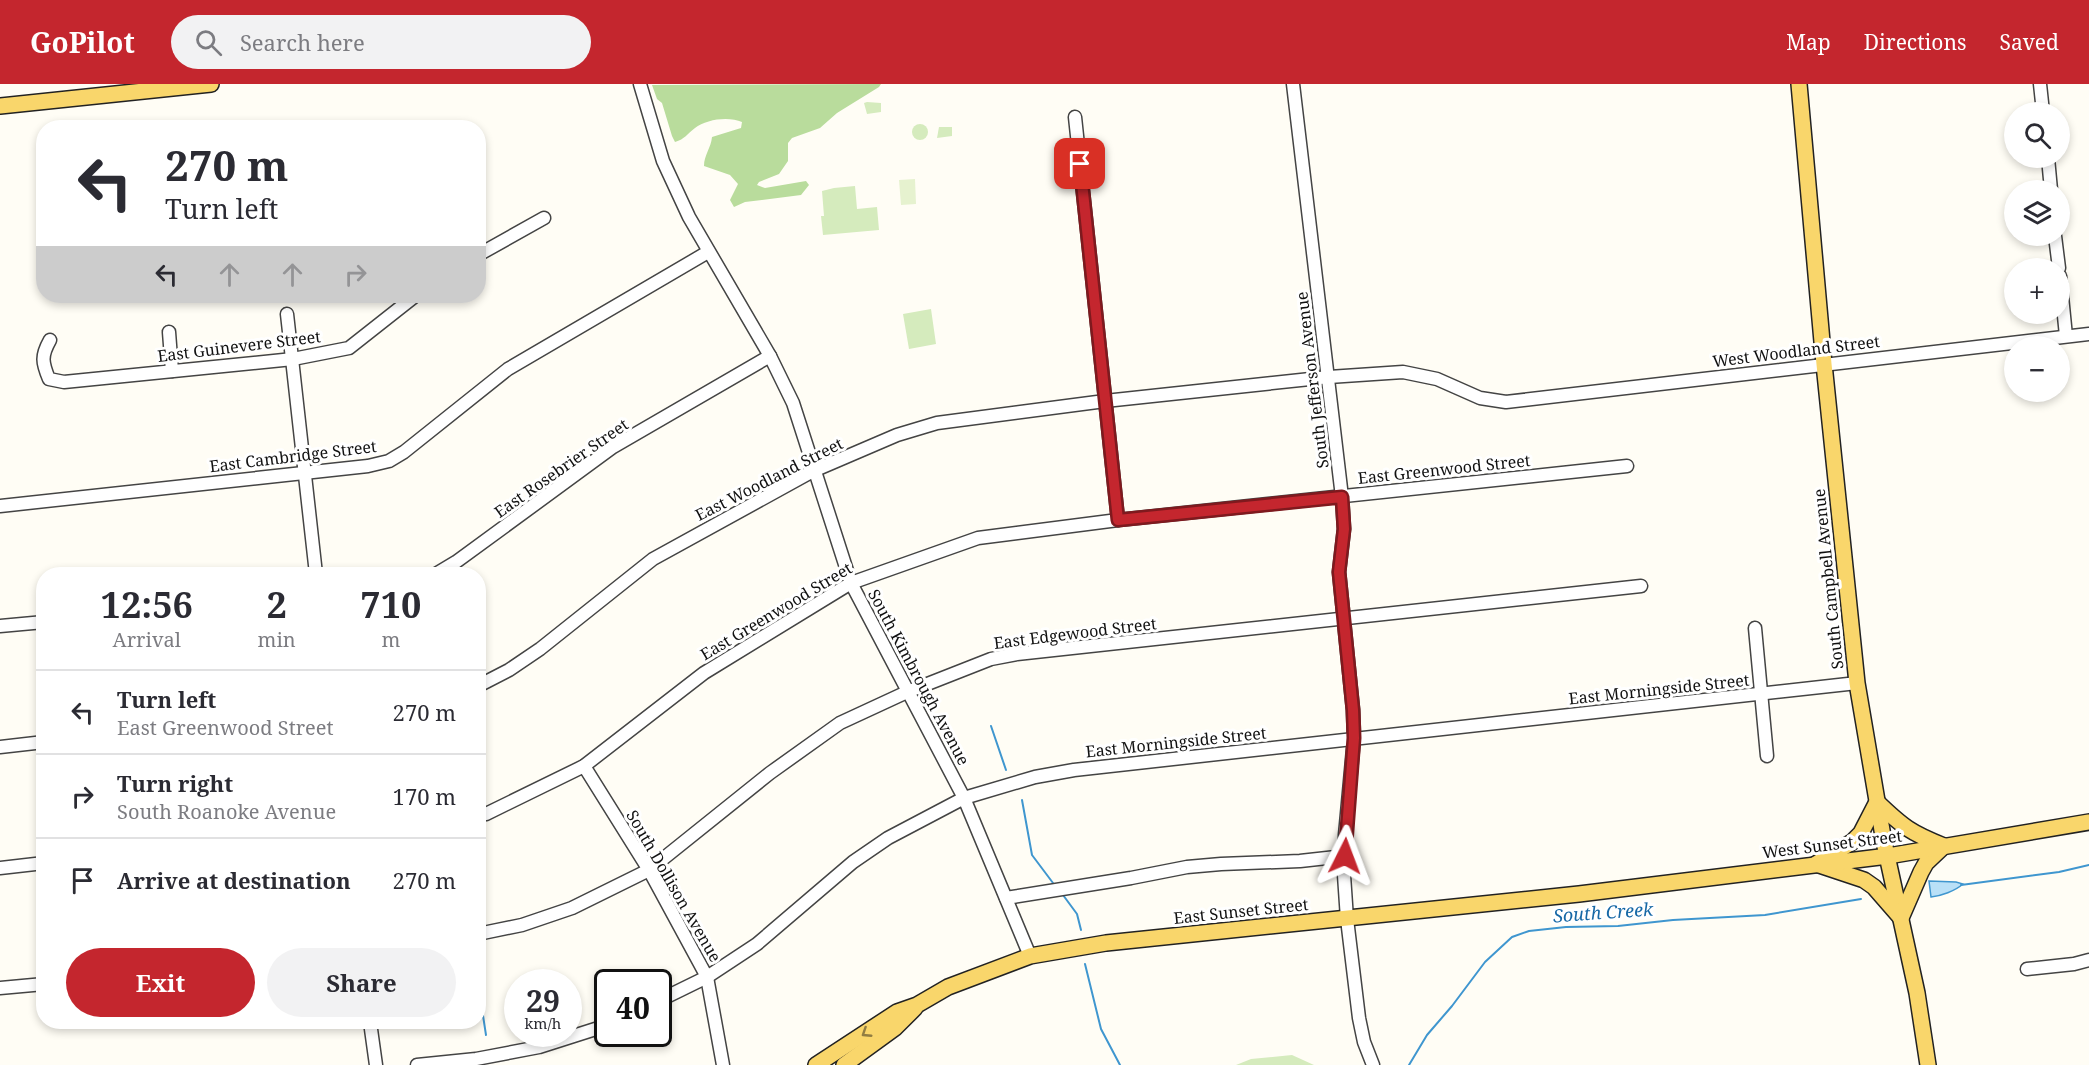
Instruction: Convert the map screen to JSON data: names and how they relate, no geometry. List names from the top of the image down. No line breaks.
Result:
{"streets":{"main road":["South Campbell Avenue","West Sunset Street","East Sunset Street"],"street":["East Guinevere Street","West Woodland Street","South Jefferson Avenue","East Cambridge Street","East Rosebrier Street","East Greenwood Street","East Woodland Street","East Edgewood Street","South Kimbrough Avenue","East Morningside Street","South Dollison Avenue"]},"crossings":[["West Woodland Street","East Woodland Street"],["West Woodland Street","South Campbell Avenue"],["South Jefferson Avenue","East Greenwood Street"],["South Jefferson Avenue","East Woodland Street"],["South Jefferson Avenue","East Edgewood Street"],["South Jefferson Avenue","East Morningside Street"],["South Jefferson Avenue","East Sunset Street"],["East Cambridge Street","South Kimbrough Avenue"],["East Rosebrier Street","South Kimbrough Avenue"],["East Greenwood Street","South Kimbrough Avenue"],["East Greenwood Street","South Dollison Avenue"],["East Woodland Street","South Kimbrough Avenue"],["South Campbell Avenue","East Morningside Street"],["South Campbell Avenue","West Sunset Street"],["East Edgewood Street","South Kimbrough Avenue"],["East Edgewood Street","South Dollison Avenue"],["South Kimbrough Avenue","East Morningside Street"],["South Kimbrough Avenue","East Sunset Street"],["East Morningside Street","South Dollison Avenue"],["West Sunset Street","East Sunset Street"]],"water":["South Creek"],"page":{"header":"GoPilot","search":"Search here","nav":["Map","Directions","Saved"],"map_buttons":["+","−"],"turn":["270 m","Turn left"],"eta":["12:56","Arrival","2","min","710","m"],"list":[{"name":"Turn left","note":"East Greenwood Street","value":"270 m"},{"name":"Turn right","note":"South Roanoke Avenue","value":"170 m"},{"name":"Arrive at destination","value":"270 m"}],"buttons":["Exit","Share"],"speed":"29 km/h","limit":"40"}}
